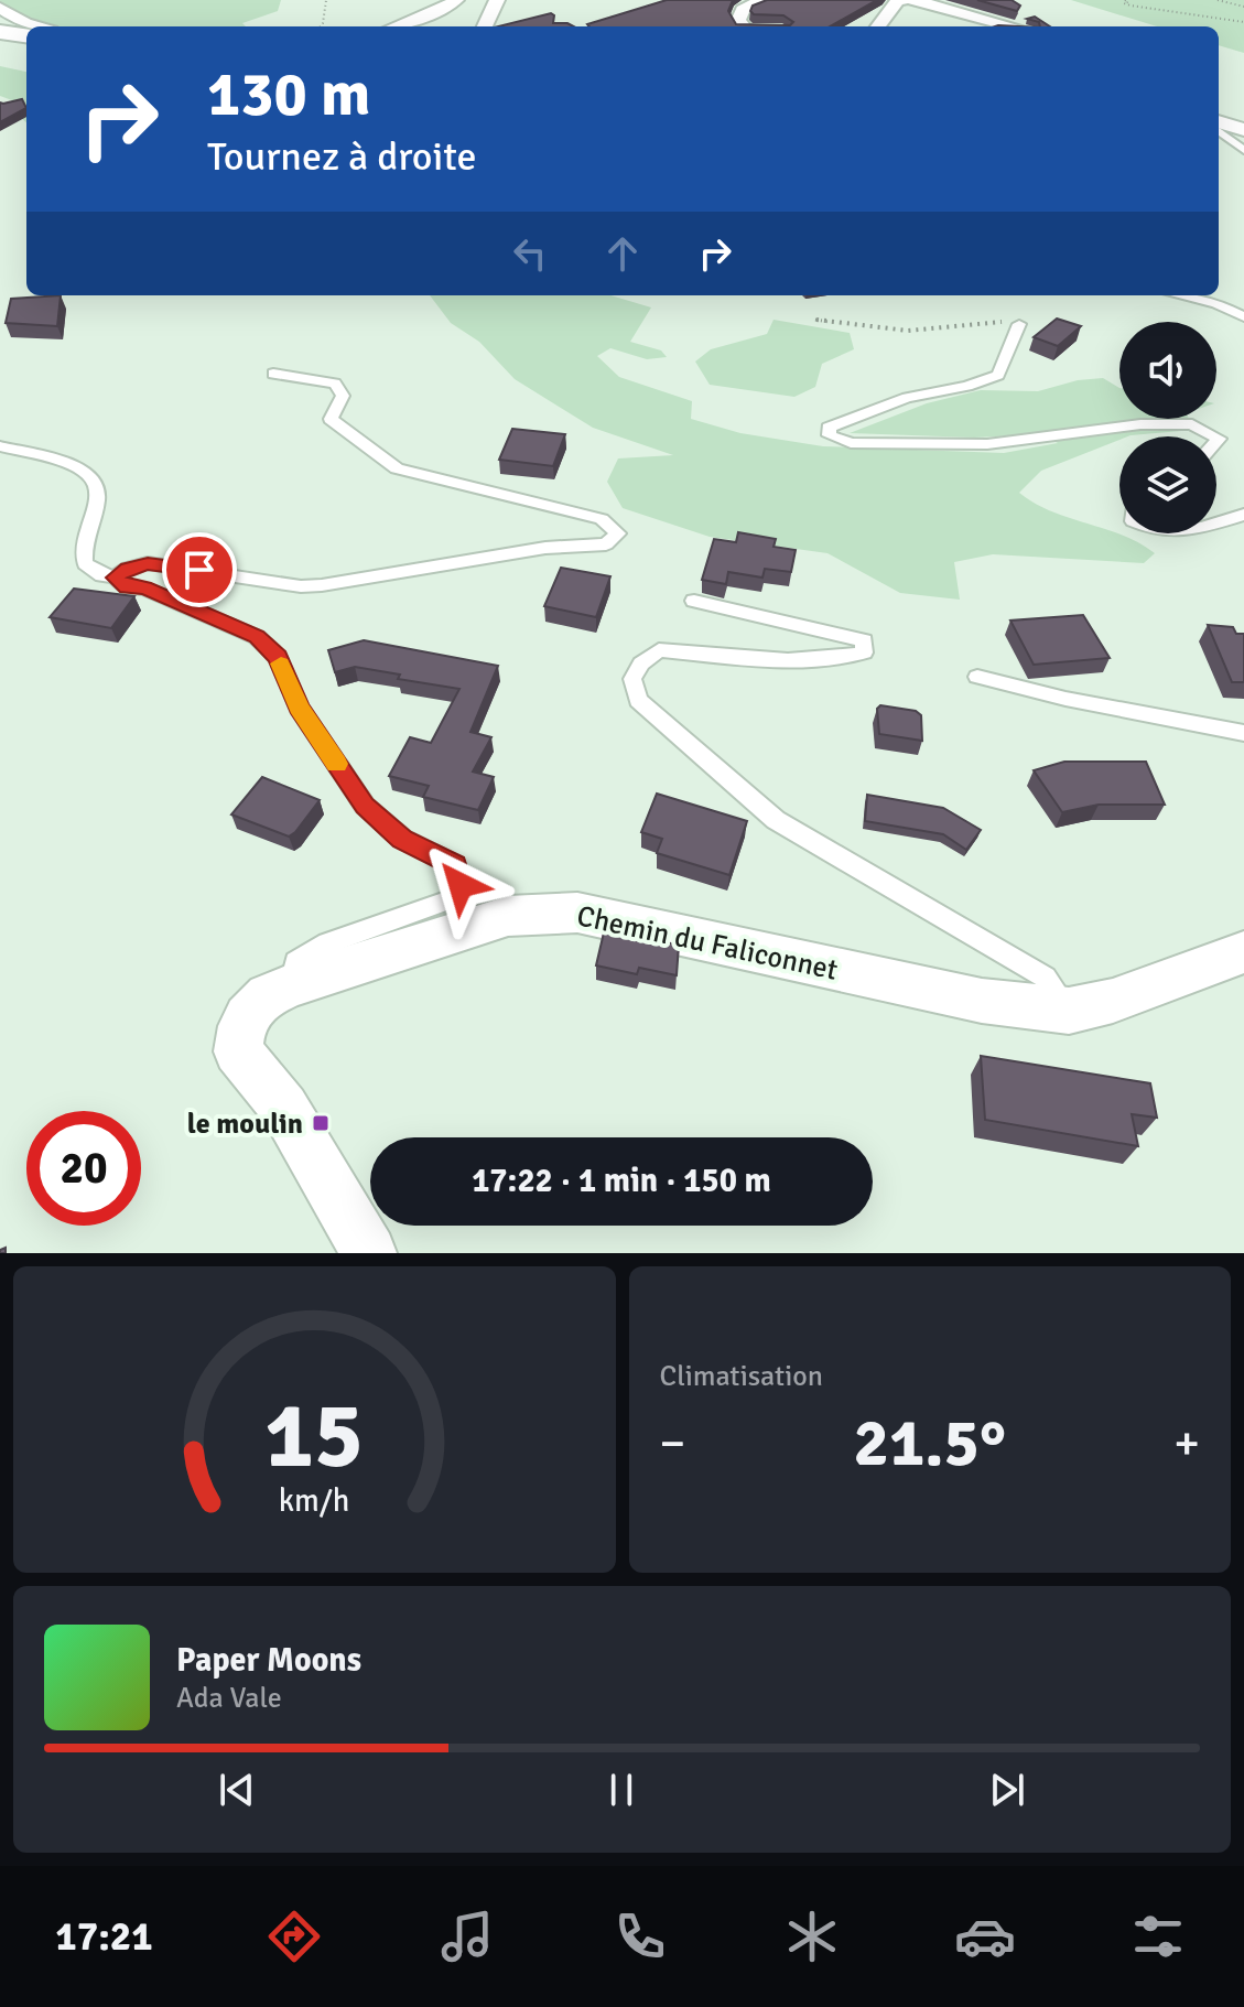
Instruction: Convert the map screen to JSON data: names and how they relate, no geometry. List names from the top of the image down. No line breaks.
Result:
{"streets":{"street":["Chemin du Faliconnet"]},"places":{"transit":["le moulin"]},"page":{"turn":["130 m","Tournez à droite"],"limit":"20","trip":"17:22 · 1 min · 150 m","tile":"Climatisation","heat":["−","21.5°","+"],"song":["Paper Moons","Ada Vale"],"tabs":"17:21","gauge":["15","km/h"]}}
